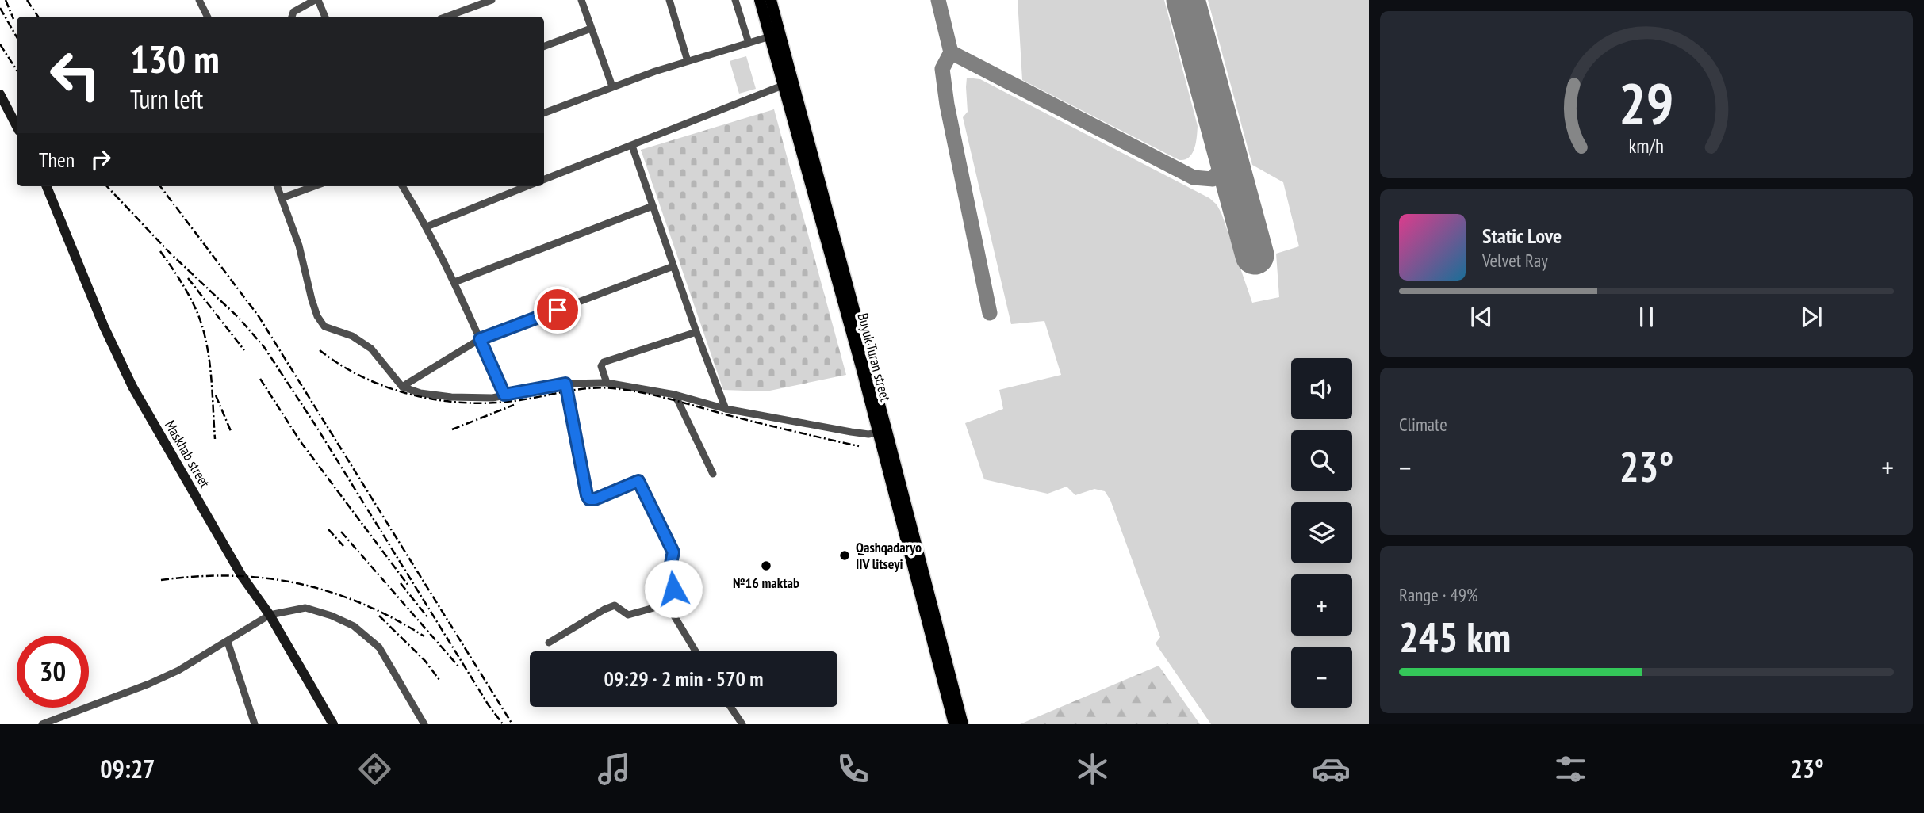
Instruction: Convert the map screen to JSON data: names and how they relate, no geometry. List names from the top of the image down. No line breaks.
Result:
{"streets":{"main road":["Buyuk Turan street","Maskhab street"]},"places":["Qashqadaryo IIV litseyi","№16 maktab"],"page":{"turn":["130 m","Turn left"],"then":"Then","song":["Static Love","Velvet Ray"],"map_buttons":["+","−"],"tile":["Climate",["Range · 49%","245 km"]],"heat":["−","23°","+"],"limit":"30","trip":"09:29 · 2 min · 570 m","tabs":["09:27","23°"],"gauge":["29","km/h"]}}
